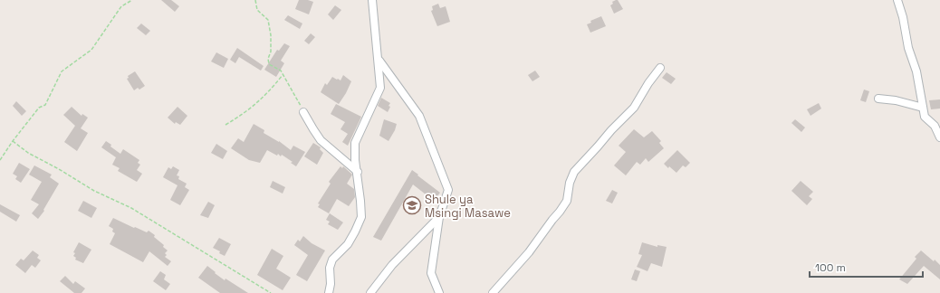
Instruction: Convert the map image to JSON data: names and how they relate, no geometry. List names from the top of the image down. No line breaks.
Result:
{"places":{"school or university":["Shule ya Msingi Masawe"]},"scale_bar":"100 m"}
